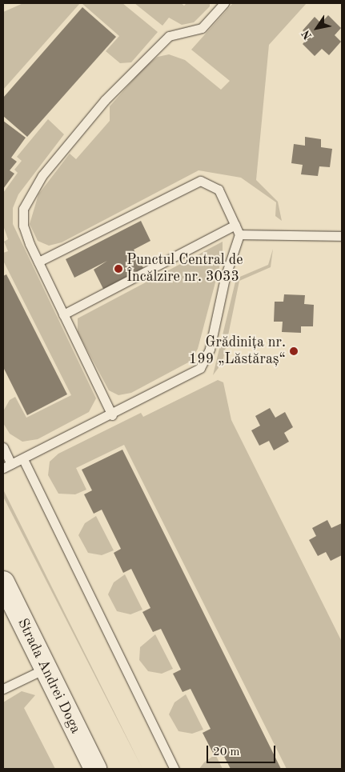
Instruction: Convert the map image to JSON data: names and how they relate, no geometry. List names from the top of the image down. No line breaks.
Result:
{"streets":{"street":["Strada Andrei Doga"]},"places":["Punctul Central de Încălzire nr. 3033","Grădinița nr. 199 „Lăstăraș“"],"scale_bar":"20 m","north":"bottom left"}
